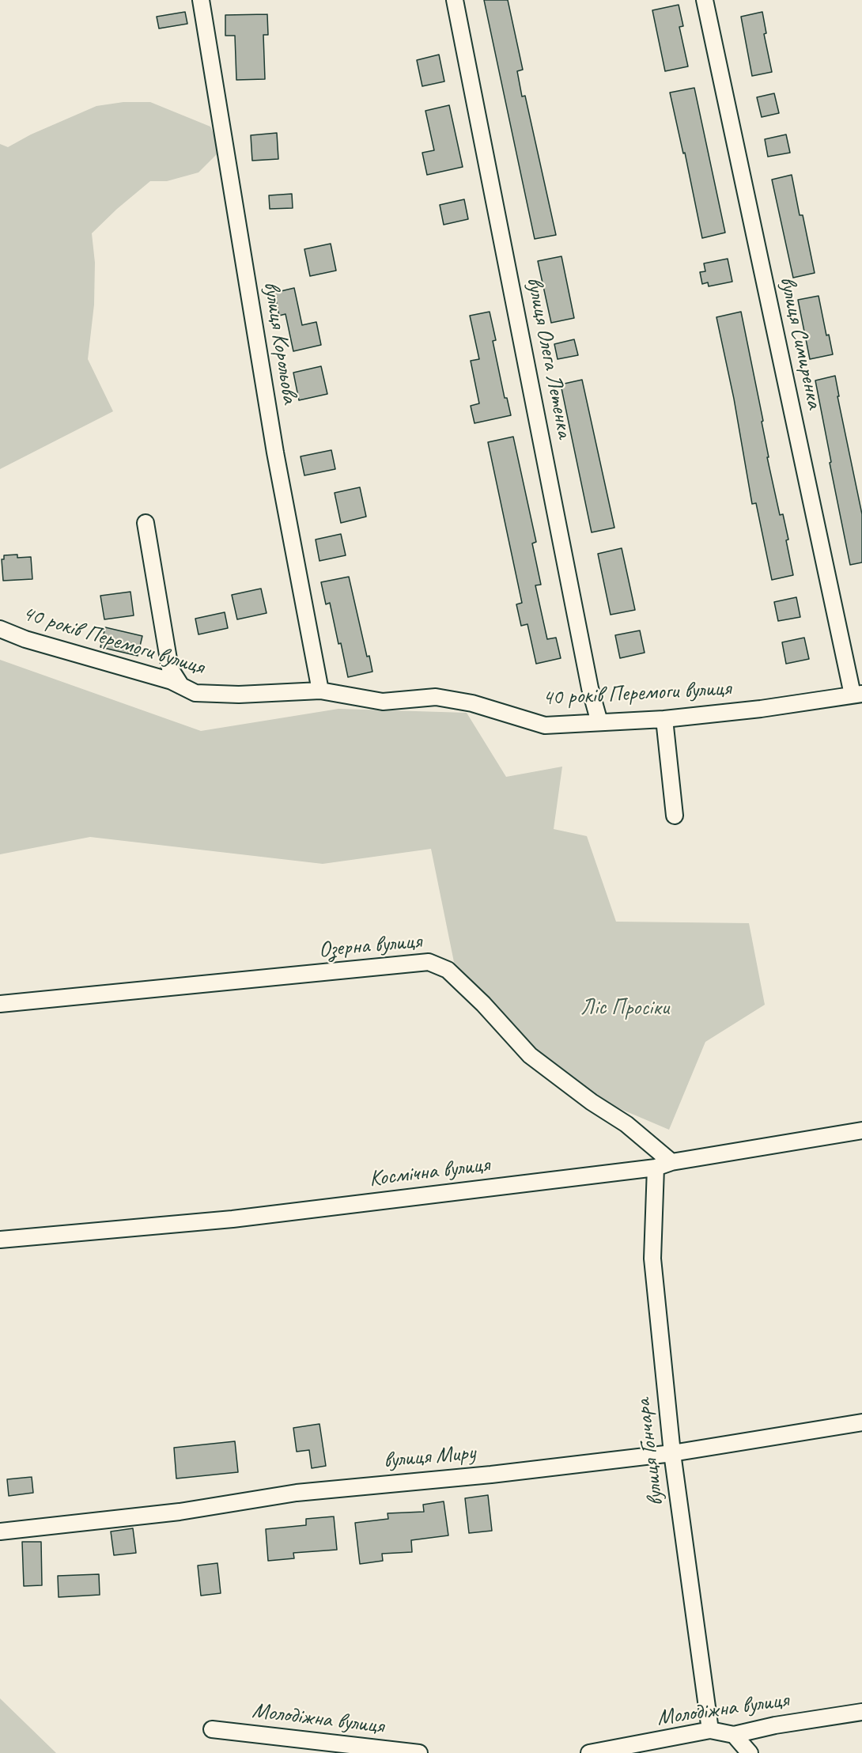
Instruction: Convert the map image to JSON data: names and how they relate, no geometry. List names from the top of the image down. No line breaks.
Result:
{"streets":{"street":["вулиця Корольова","вулиця Симиренка","вулиця Олега Летенка","40 років Перемоги вулиця","Озерна вулиця","Космічна вулиця","вулиця Гончара","вулиця Миру","Молодіжна вулиця"]},"crossings":[["вулиця Корольова","40 років Перемоги вулиця"],["вулиця Симиренка","40 років Перемоги вулиця"],["вулиця Олега Летенка","40 років Перемоги вулиця"],["Озерна вулиця","Космічна вулиця"],["Космічна вулиця","вулиця Гончара"],["вулиця Гончара","вулиця Миру"],["вулиця Гончара","Молодіжна вулиця"]],"parks":["Ліс Просіки"]}
